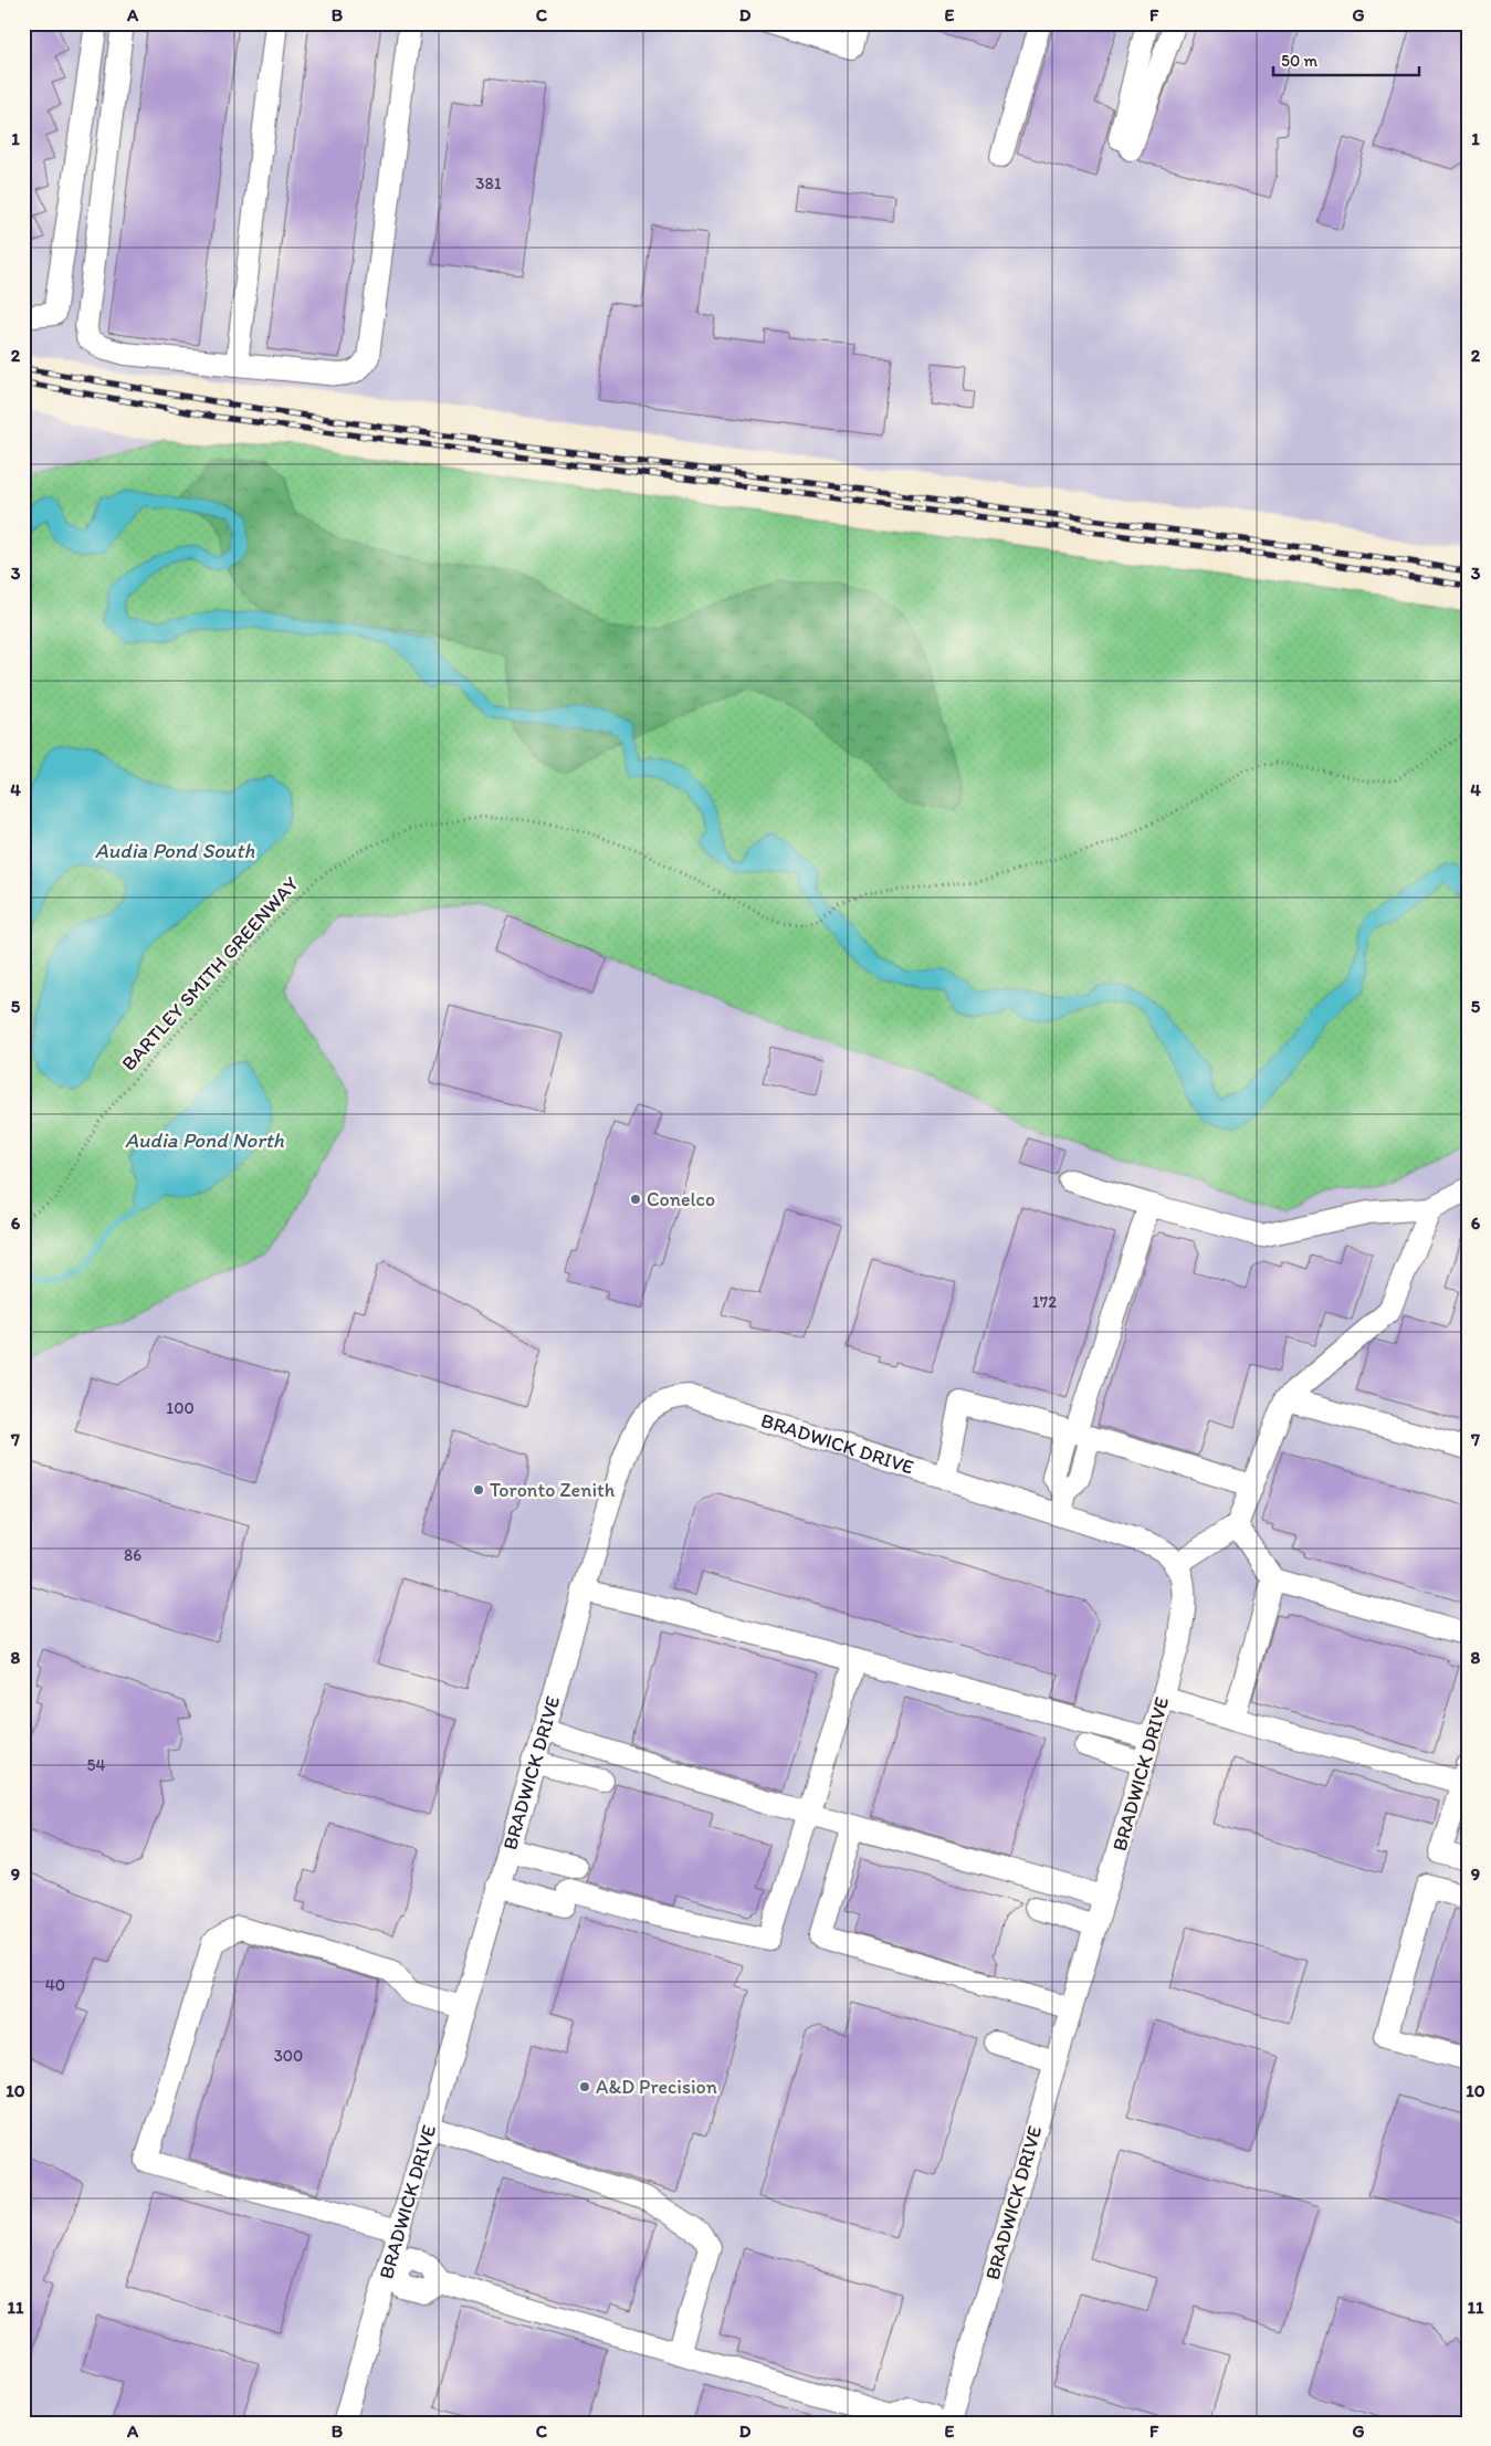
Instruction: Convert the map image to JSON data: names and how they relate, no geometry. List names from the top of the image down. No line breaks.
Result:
{"streets":{"street":["BRADWICK DRIVE"],"path":["BARTLEY SMITH GREENWAY"]},"water":["Audia Pond South","Audia Pond North"],"places":["Conelco","Toronto Zenith","A&D Precision"],"house_numbers":["381","172","100","86","54","40","300"],"scale_bar":"50 m","grid":{"columns":["A","B","C","D","E","F","G"],"rows":["1","2","3","4","5","6","7","8","9","10","11"]}}
